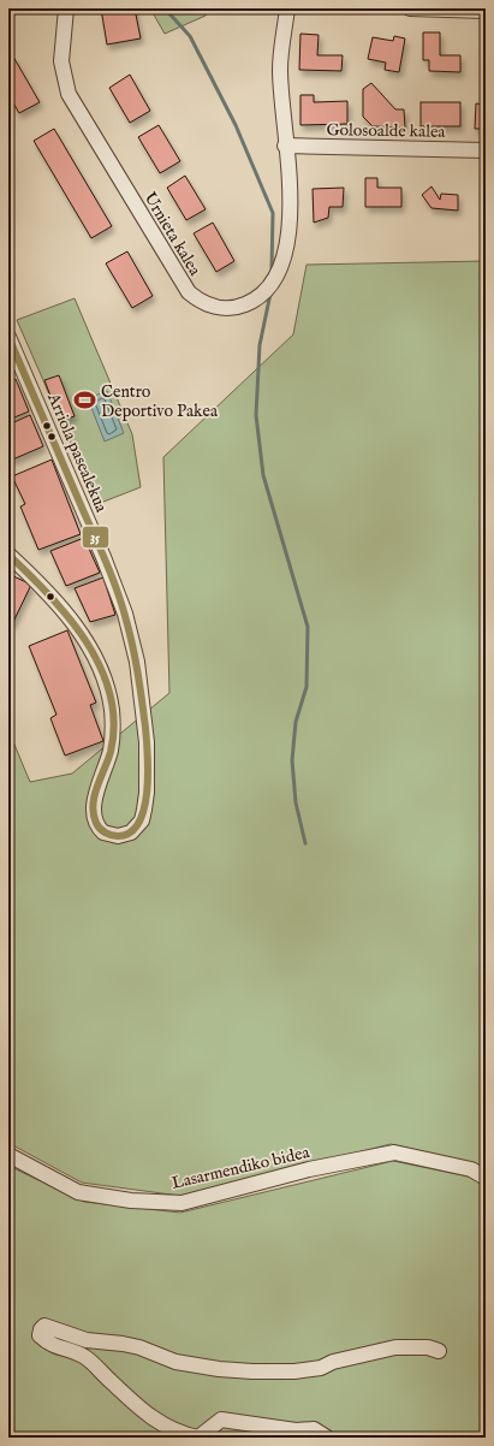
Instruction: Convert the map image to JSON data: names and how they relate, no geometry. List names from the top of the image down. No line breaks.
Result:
{"streets":{"street":["Golosoalde kalea","Urnieta kalea","Arriola pasealekua","Lasarmendiko bidea"]},"crossings":[["Golosoalde kalea","Urnieta kalea"]],"places":{"sports":["Centro Deportivo Pakea"]},"lines":["transit line 35"]}
